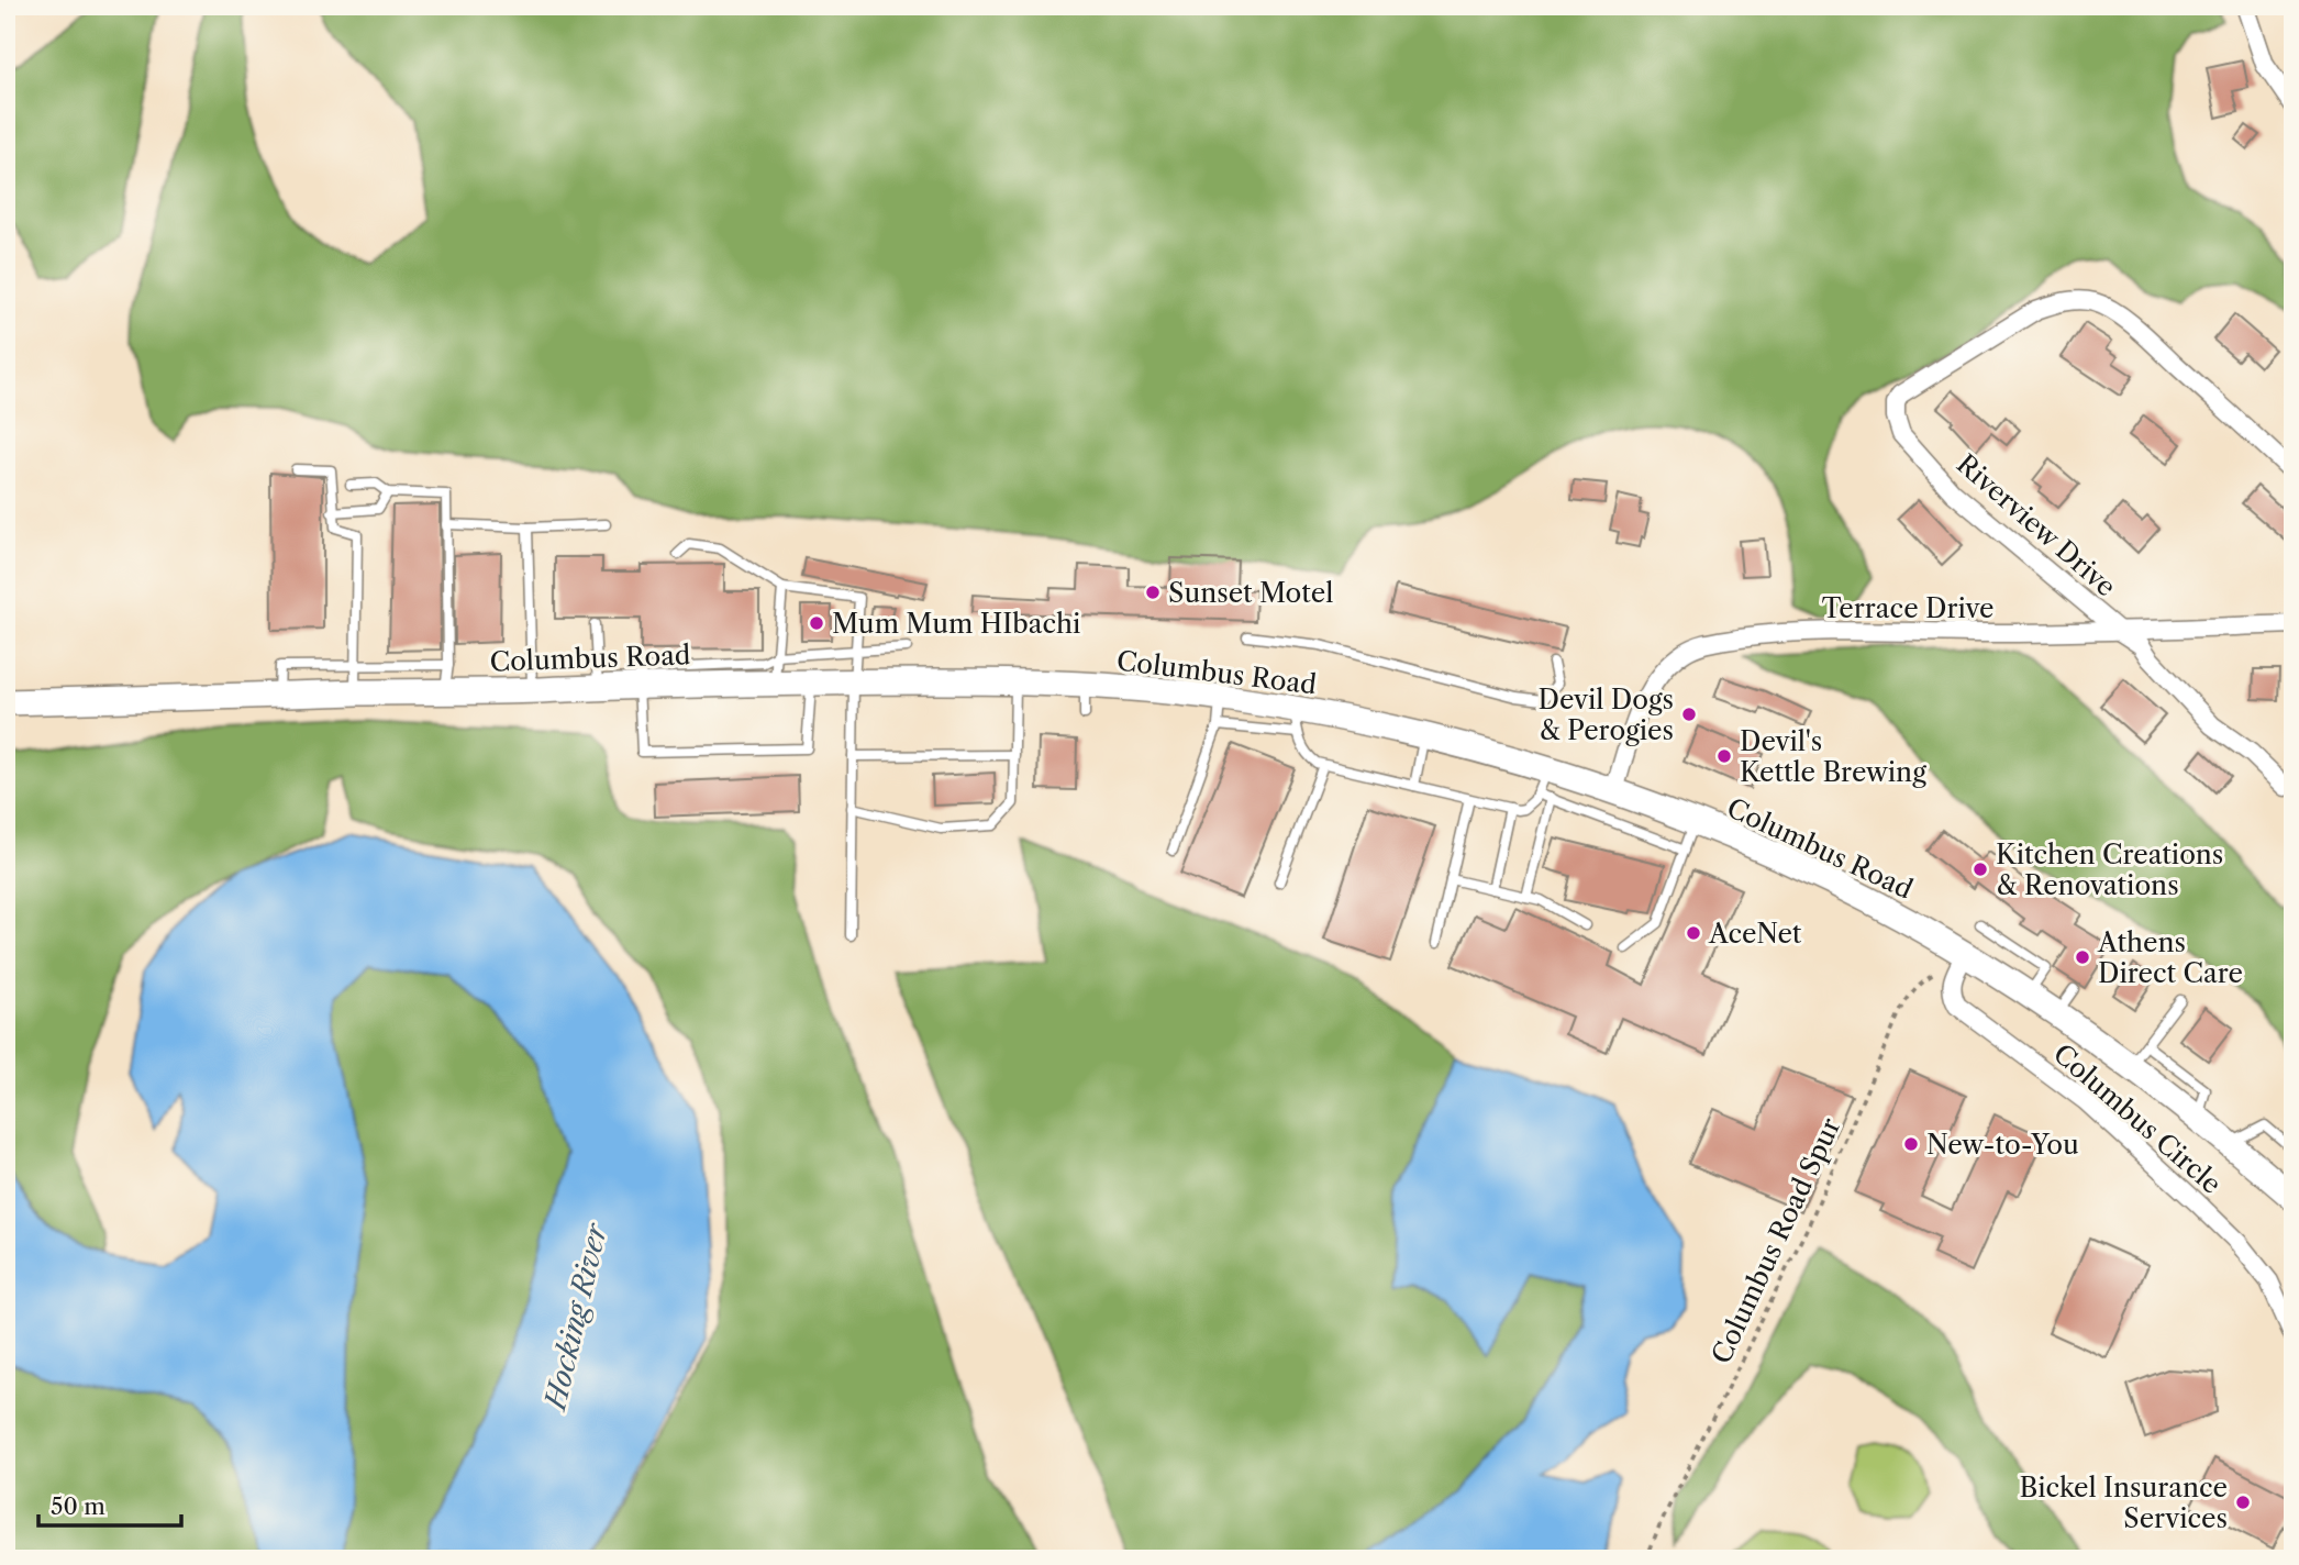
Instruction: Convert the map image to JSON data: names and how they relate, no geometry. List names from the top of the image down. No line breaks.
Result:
{"streets":{"main road":["Columbus Road"],"street":["Riverview Drive","Terrace Drive","Columbus Circle"],"path":["Columbus Road Spur"]},"crossings":[["Riverview Drive","Terrace Drive"],["Terrace Drive","Columbus Road"],["Columbus Road","Columbus Circle"],["Columbus Road","Columbus Road Spur"],["Columbus Circle","Columbus Road Spur"]],"water":["Hocking River"],"places":["Sunset Motel","Mum Mum HIbachi","Devil Dogs & Perogies","Devil's Kettle Brewing","Kitchen Creations & Renovations","AceNet","Athens Direct Care","New-to-You","Bickel Insurance Services"],"scale_bar":"50 m"}
